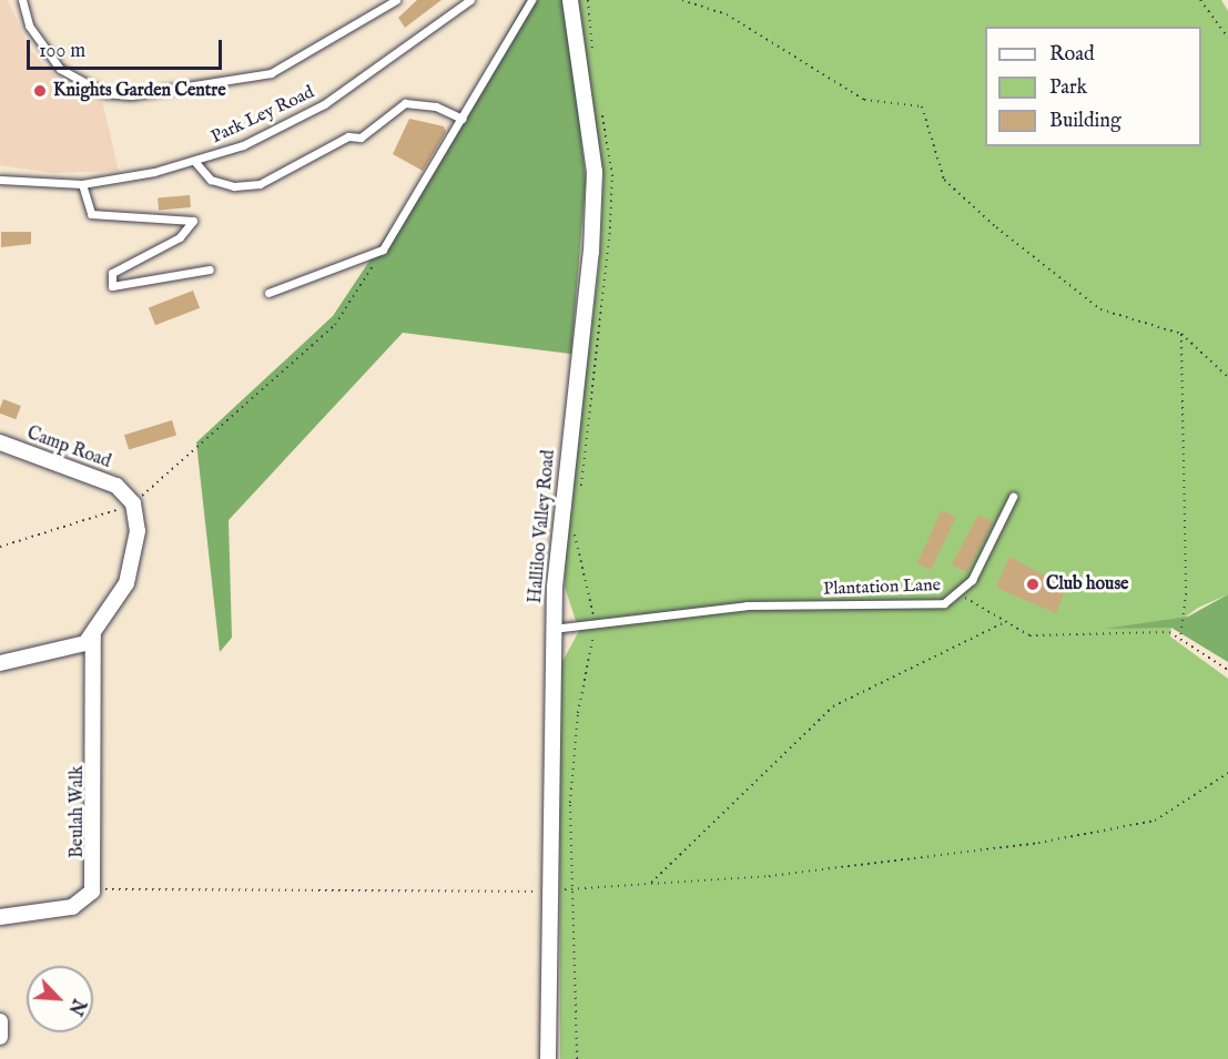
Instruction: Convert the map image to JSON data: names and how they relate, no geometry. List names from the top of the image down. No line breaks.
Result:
{"streets":{"street":["Camp Road","Halliloo Valley Road","Beulah Walk"],"lane":["Park Ley Road","Plantation Lane"]},"crossings":[["Halliloo Valley Road","Plantation Lane"]],"places":["Knights Garden Centre","Club house"],"legend":["Road","Park","Building"],"scale_bar":"100 m","north":"bottom right"}
